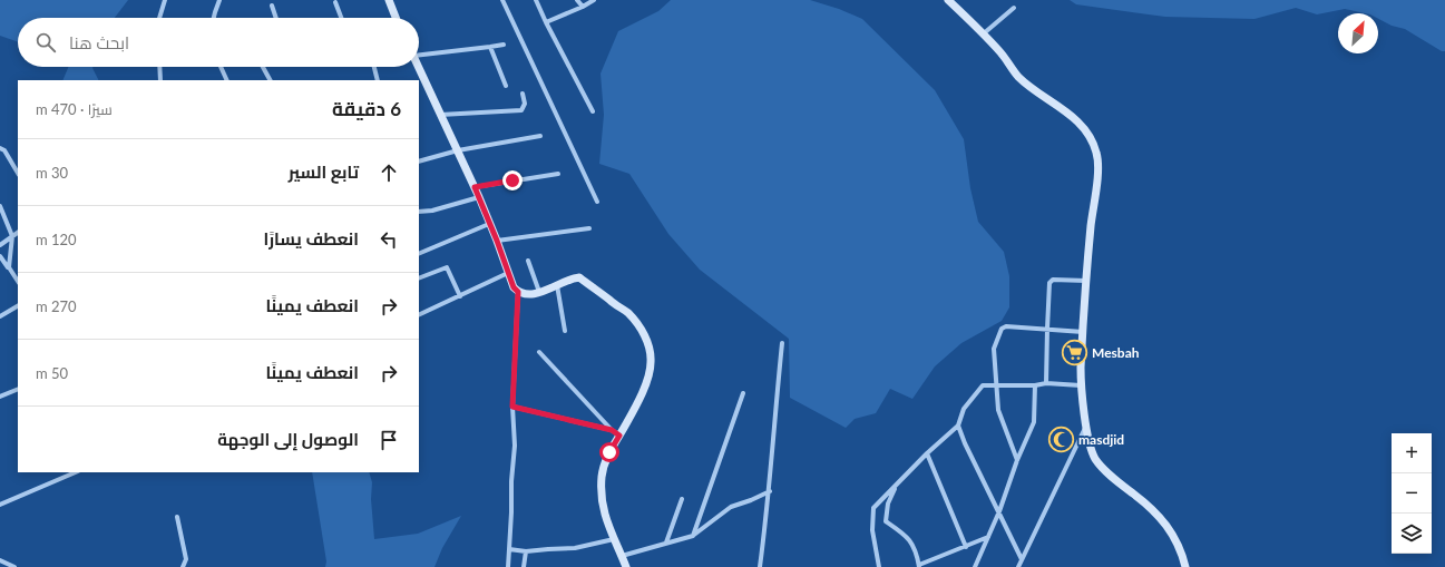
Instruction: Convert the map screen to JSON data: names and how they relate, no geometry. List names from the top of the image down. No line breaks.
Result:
{"places":{"supermarket":["Mesbah"],"mosque":["masdjid"]},"north":"top right","page":{"search":"ابحث هنا","heading":["6 دقيقة","سيرًا · 470 m"],"list":[["تابع السير","30 m"],["انعطف يسارًا","120 m"],["انعطف يمينًا","270 m"],["انعطف يمينًا","50 m"],"الوصول إلى الوجهة"],"map_buttons":["+","−"]}}
